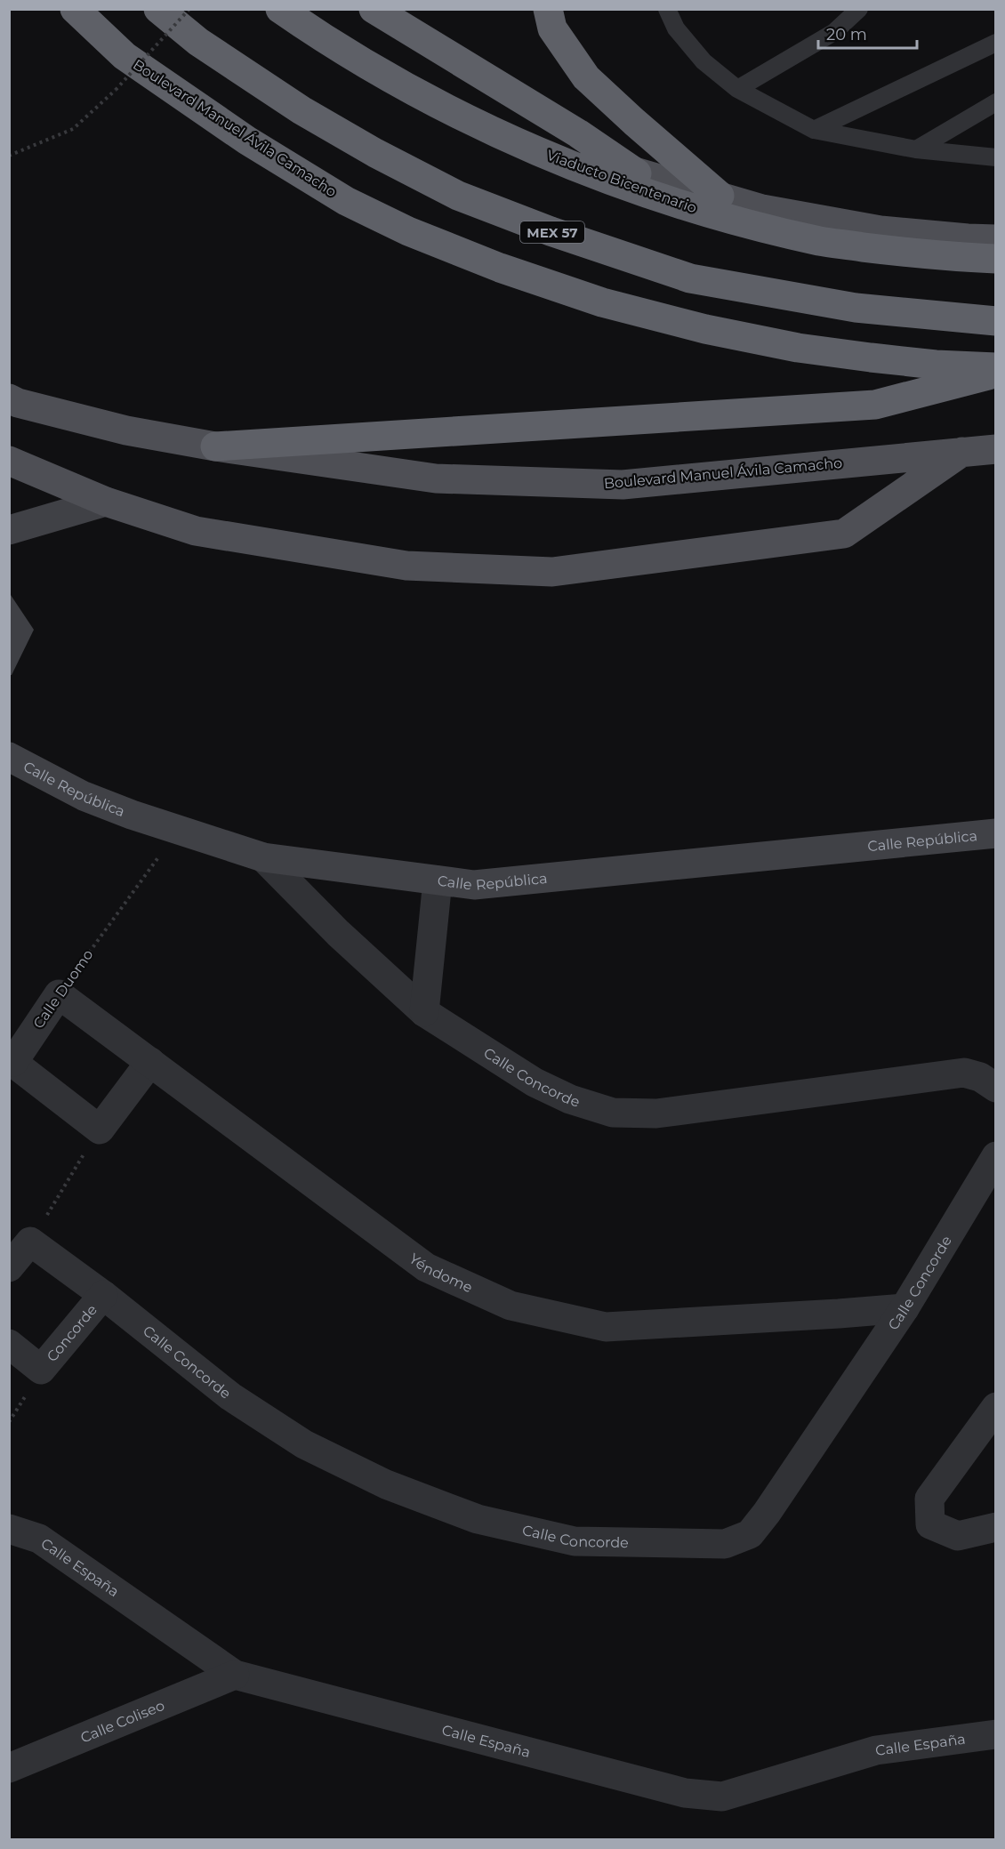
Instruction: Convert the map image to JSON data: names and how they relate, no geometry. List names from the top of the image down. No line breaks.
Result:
{"streets":{"highway":["Boulevard Manuel Ávila Camacho","Viaducto Bicentenario","MEX 57"],"street":["Calle República","Calle Duomo","Calle Concorde","Yéndome","Concorde","Calle España","Calle Coliseo"]},"crossings":[["Calle República","Calle Duomo"],["Calle República","Calle Concorde"],["Calle Duomo","Yéndome"],["Calle Concorde","Yéndome"],["Calle Concorde","Concorde"],["Calle España","Calle Coliseo"]],"scale_bar":"20 m"}
